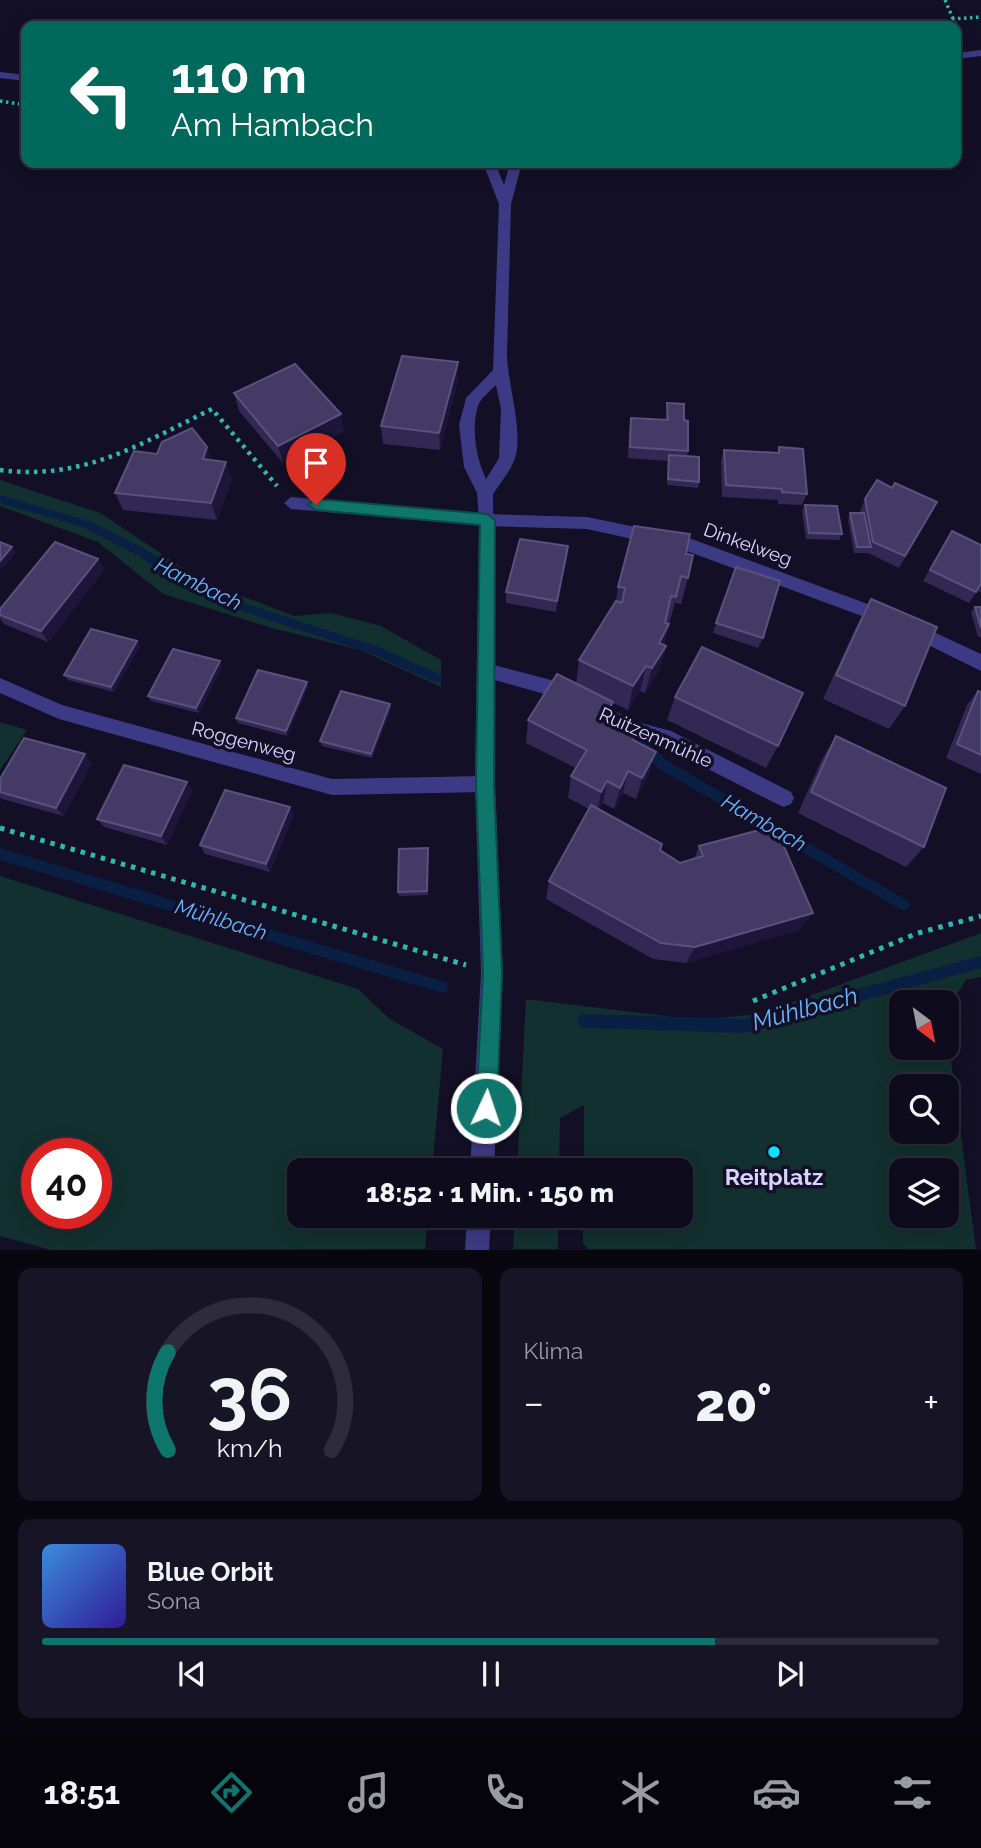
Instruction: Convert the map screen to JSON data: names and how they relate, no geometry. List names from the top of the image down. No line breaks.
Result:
{"streets":{"street":["Dinkelweg","Ruitzenmühle"],"lane":["Roggenweg"]},"water":["Hambach","Mühlbach"],"places":["Reitplatz"],"north":"bottom right","page":{"turn":["110 m","Am Hambach"],"limit":"40","trip":"18:52 · 1 Min. · 150 m","tile":"Klima","heat":["−","20°","+"],"song":["Blue Orbit","Sona"],"tabs":"18:51","gauge":["36","km/h"]}}
